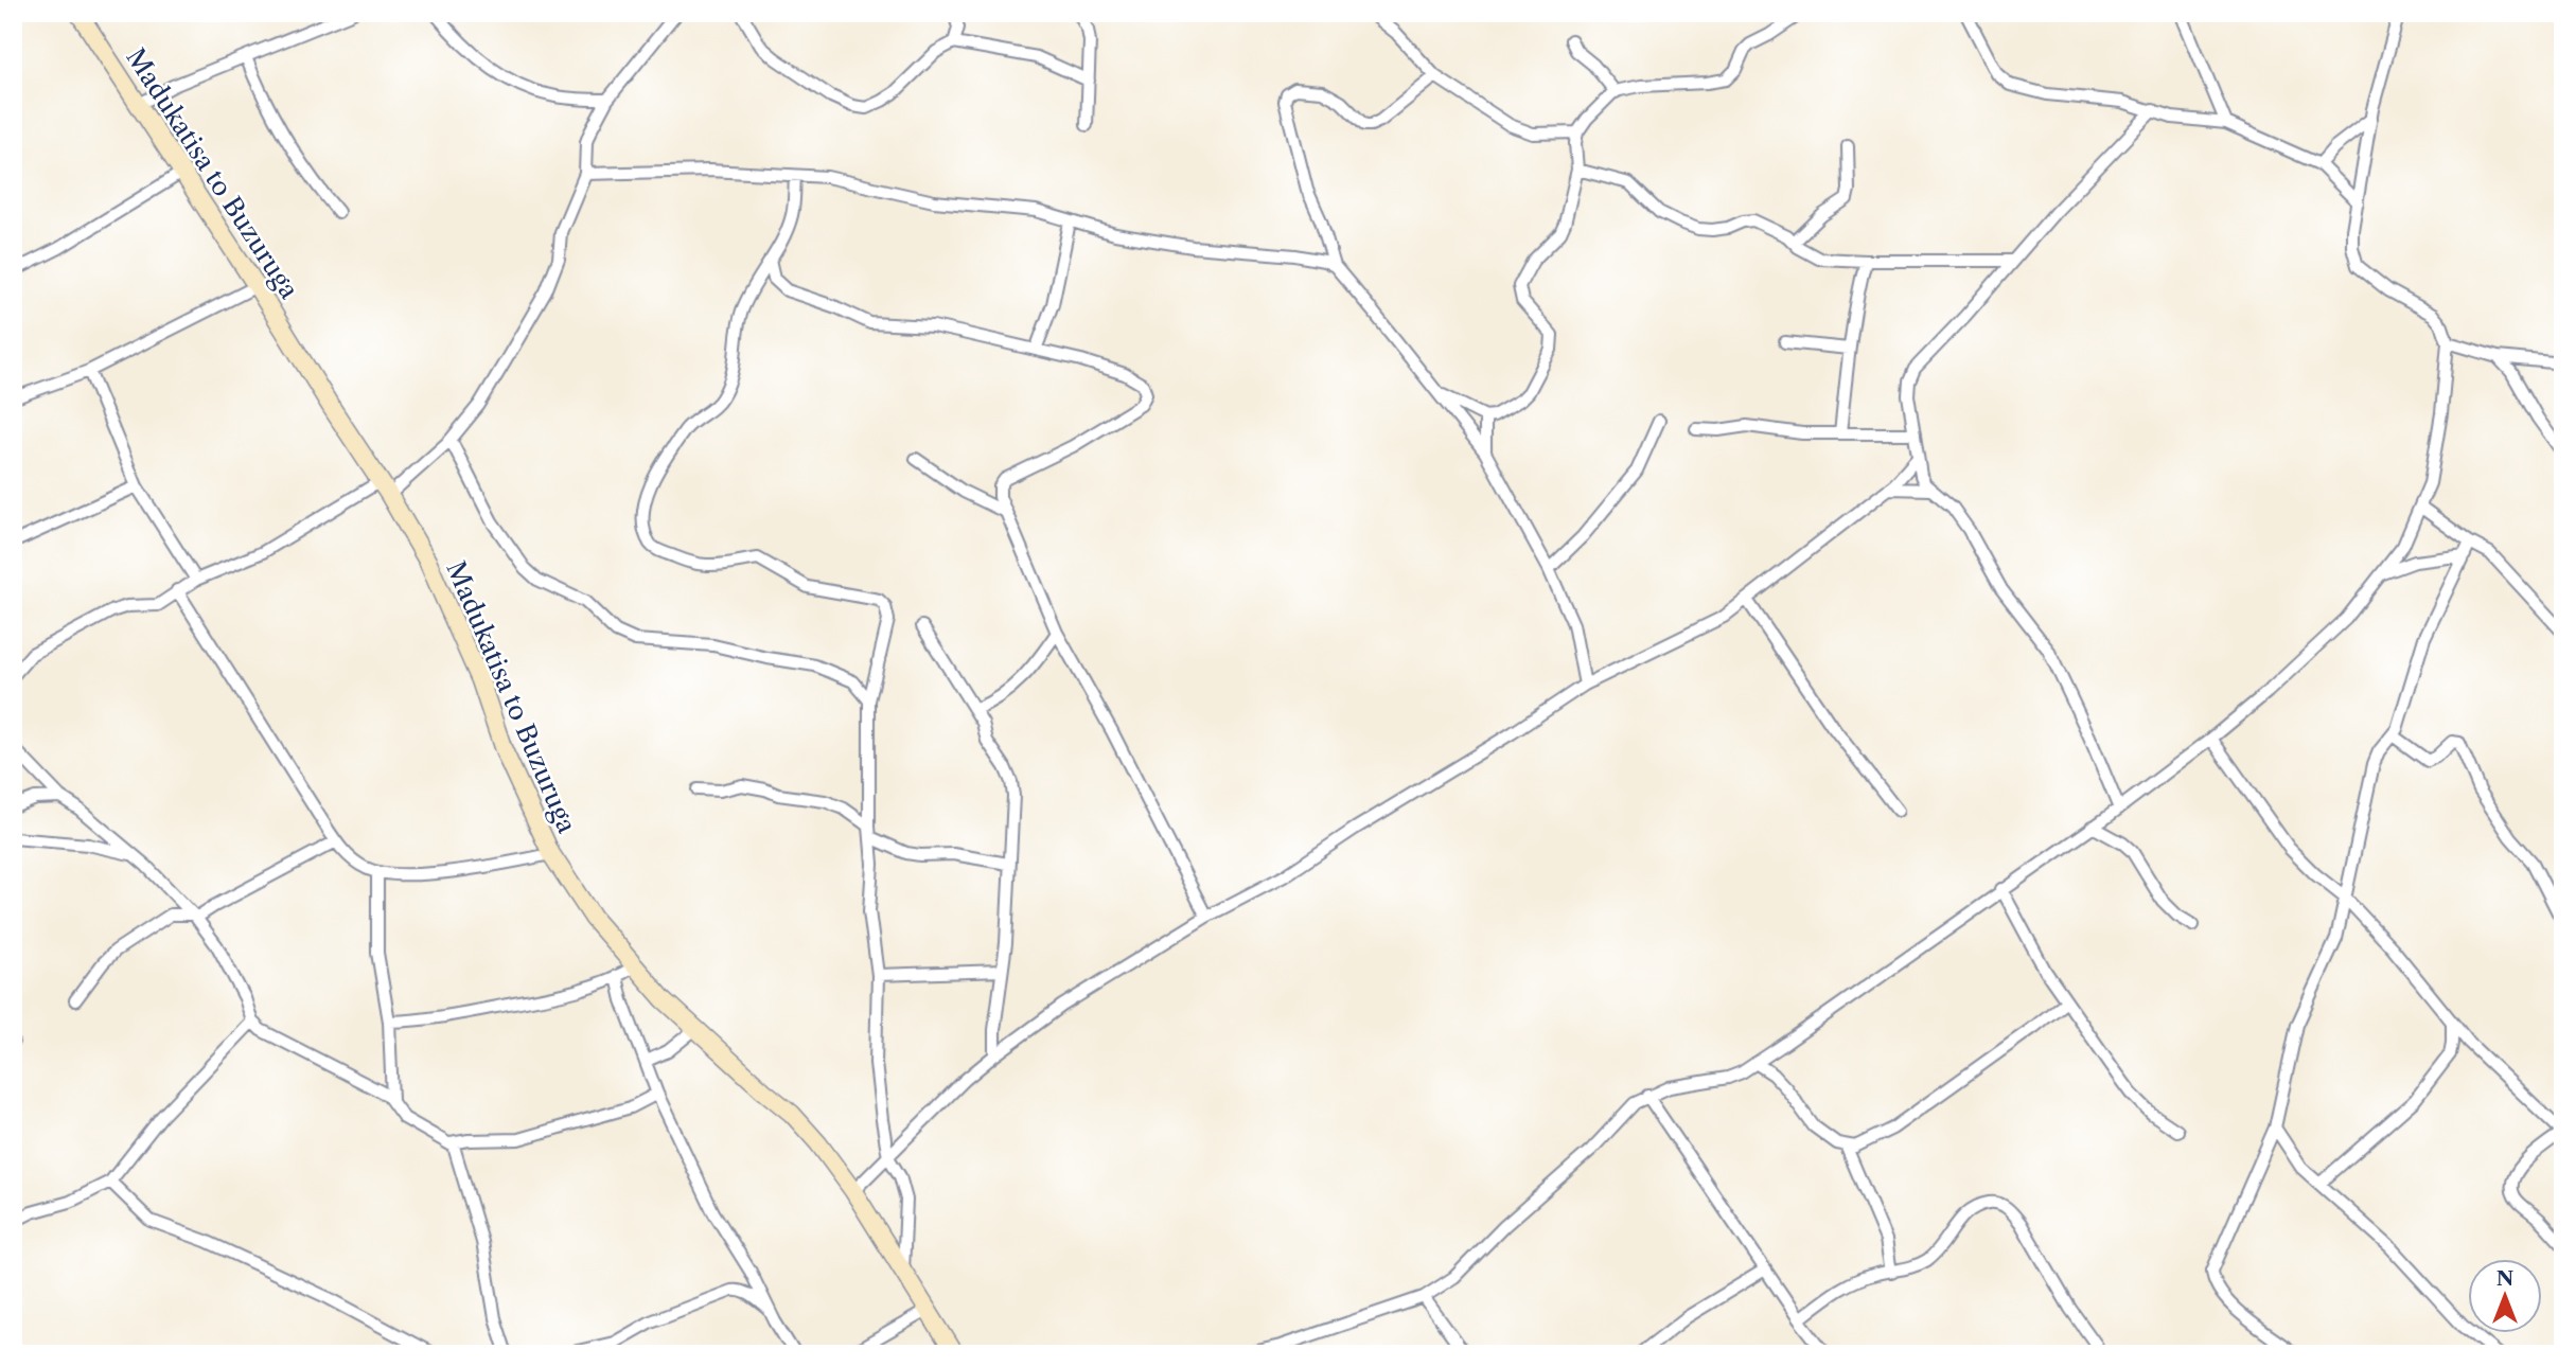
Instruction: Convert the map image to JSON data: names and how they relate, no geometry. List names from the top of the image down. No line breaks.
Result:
{"streets":{"main road":["Madukatisa to Buzuruga"]},"north":"top"}
